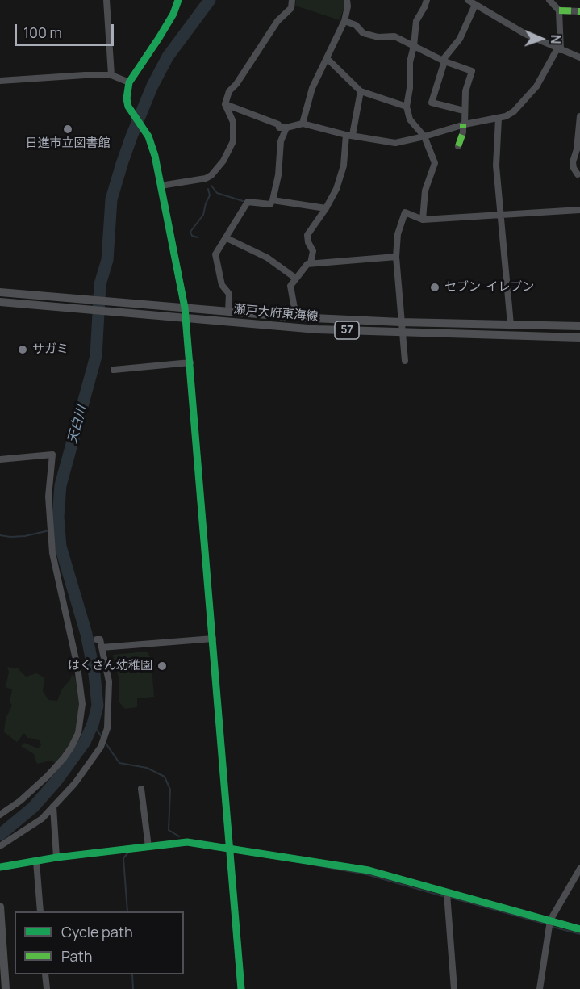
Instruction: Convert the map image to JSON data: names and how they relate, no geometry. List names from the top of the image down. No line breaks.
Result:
{"streets":{"main road":["瀬戸大府東海線","57"]},"water":["天白川"],"places":["日進市立図書館","セブン-イレブン","サガミ","はくさん幼稚園"],"legend":["Cycle path","Path"],"scale_bar":"100 m","north":"right"}
